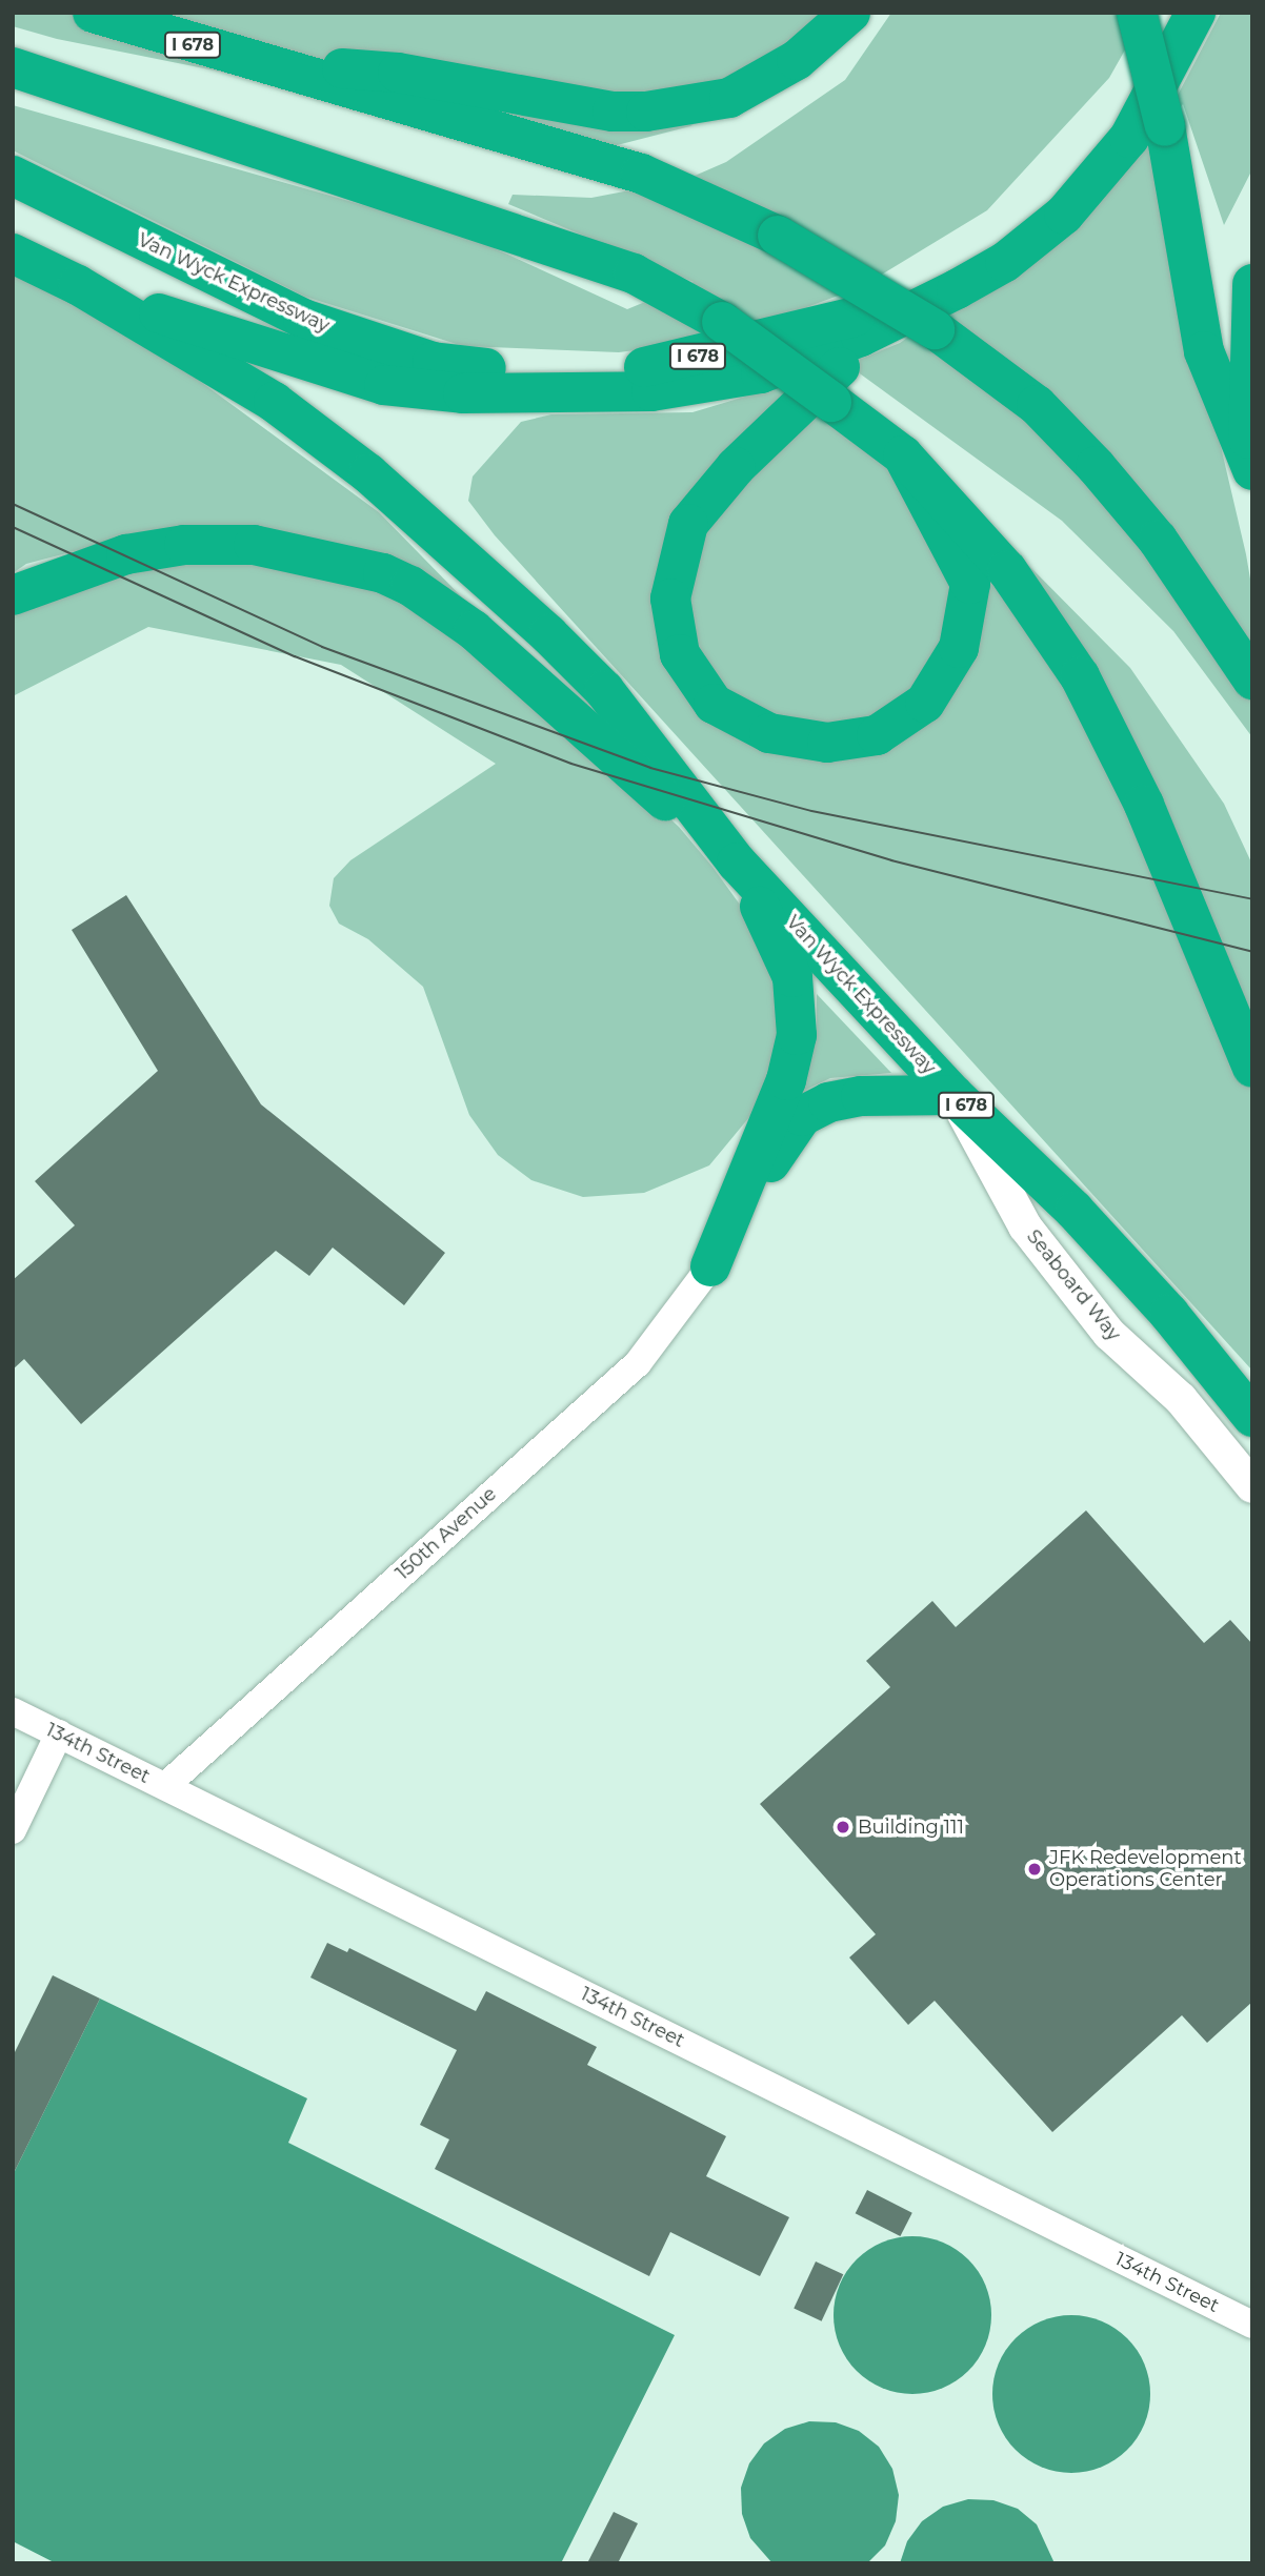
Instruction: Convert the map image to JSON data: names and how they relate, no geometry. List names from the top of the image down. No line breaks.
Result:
{"streets":{"highway":["I 678","Van Wyck Expressway"],"street":["Seaboard Way","150th Avenue","134th Street"]},"crossings":[["Van Wyck Expressway","Seaboard Way"],["150th Avenue","134th Street"]],"places":["Building 111","JFK Redevelopment Operations Center"]}
